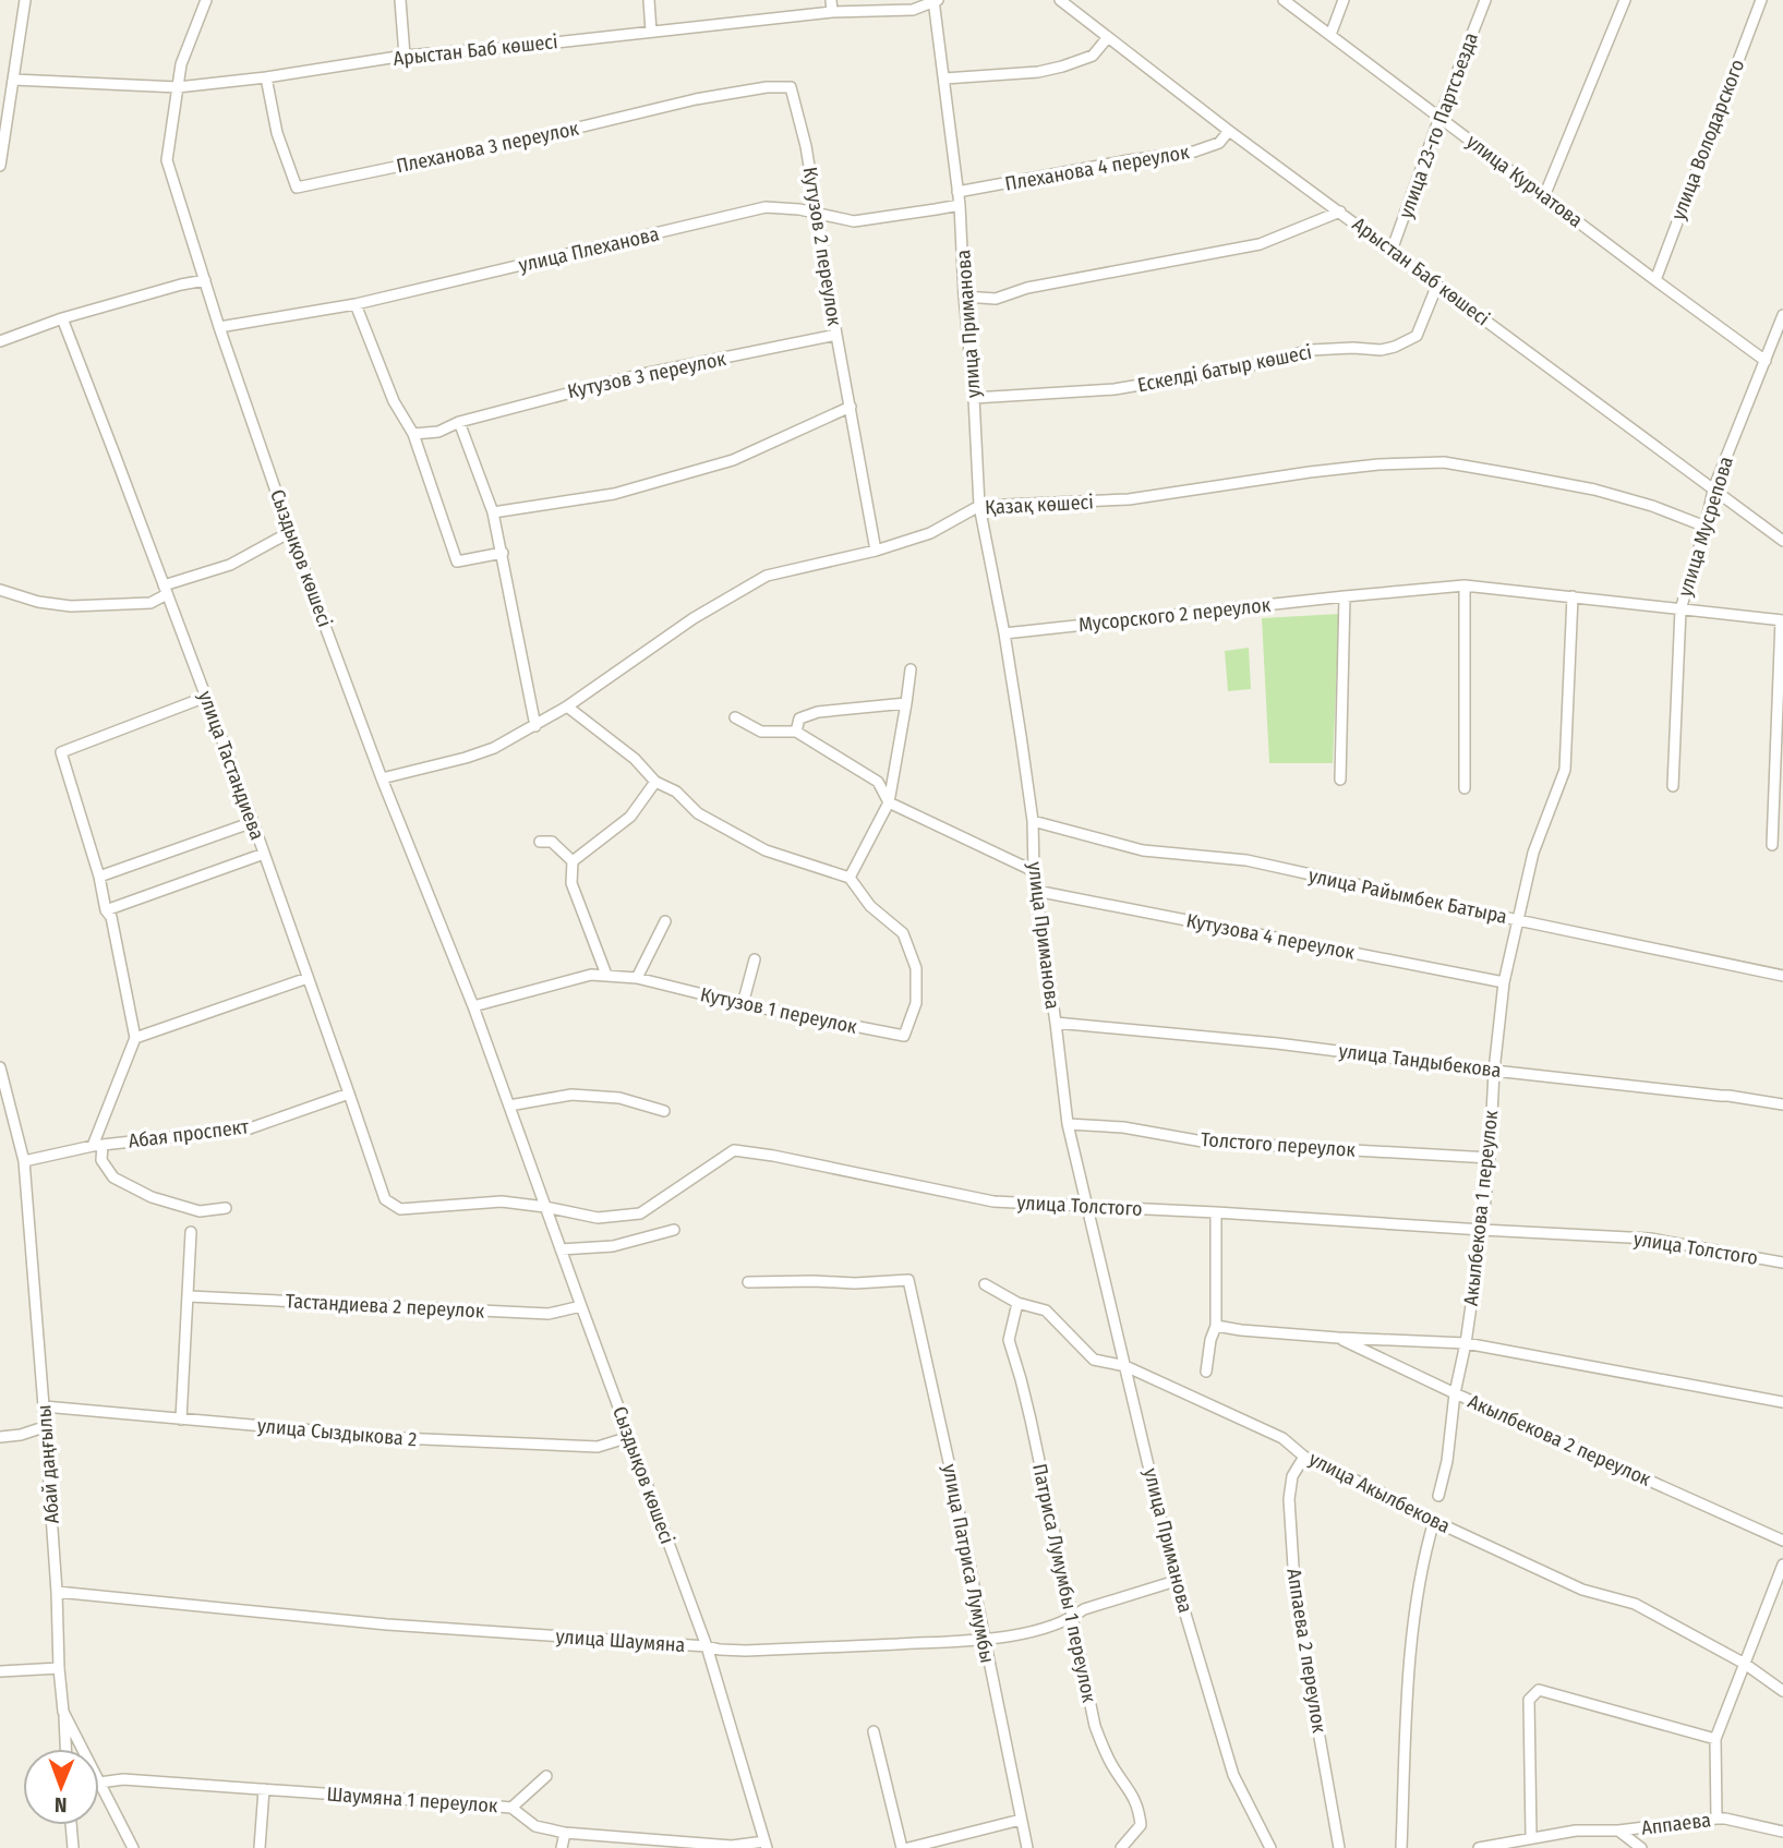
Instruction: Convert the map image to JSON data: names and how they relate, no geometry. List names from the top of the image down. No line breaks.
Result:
{"streets":{"street":["Арыстан Баб көшесі","улица 23-го Партсъезда","улица Володарского","Плеханова 3 переулок","Плеханова 4 переулок","улица Курчатова","Кутузов 2 переулок","улица Плеханова","улица Приманова","Ескелді батыр көшесі","Кутузов 3 переулок","Қазақ көшесі","улица Мусрепова","Сыздықов көшесі","Мусорского 2 переулок","улица Тастандиева","улица Райымбек Батыра","Кутузова 4 переулок","Кутузов 1 переулок","улица Тандыбекова","Абая проспект","Толстого переулок","улица Толстого","Акылбекова 1 переулок","Тастандиева 2 переулок","улица Сыздыкова 2","Акылбекова 2 переулок","Абай даңғылы","улица Акылбекова","улица Патриса Лумумбы","Патриса Лумумбы 1 переулок","улица Шаумяна","Аппаева 2 переулок","Шаумяна 1 переулок","Аппаева"]},"crossings":[["Арыстан Баб көшесі","улица 23-го Партсъезда"],["Арыстан Баб көшесі","Плеханова 3 переулок"],["Арыстан Баб көшесі","Плеханова 4 переулок"],["Арыстан Баб көшесі","улица Приманова"],["Арыстан Баб көшесі","Ескелді батыр көшесі"],["Арыстан Баб көшесі","улица Мусрепова"],["Арыстан Баб көшесі","Сыздықов көшесі"],["улица 23-го Партсъезда","улица Курчатова"],["улица Володарского","улица Курчатова"],["Плеханова 3 переулок","Кутузов 2 переулок"],["Плеханова 4 переулок","улица Приманова"],["улица Курчатова","улица Мусрепова"],["Кутузов 2 переулок","улица Плеханова"],["Кутузов 2 переулок","Кутузов 3 переулок"],["Кутузов 2 переулок","Қазақ көшесі"],["улица Плеханова","улица Приманова"],["улица Плеханова","Сыздықов көшесі"],["улица Приманова","Ескелді батыр көшесі"],["улица Приманова","Қазақ көшесі"],["улица Приманова","Мусорского 2 переулок"],["улица Приманова","улица Райымбек Батыра"],["улица Приманова","Кутузова 4 переулок"],["улица Приманова","улица Тандыбекова"],["улица Приманова","Толстого переулок"],["улица Приманова","улица Толстого"],["улица Приманова","улица Акылбекова"],["улица Приманова","улица Шаумяна"],["Қазақ көшесі","улица Мусрепова"],["Қазақ көшесі","Сыздықов көшесі"],["улица Мусрепова","Мусорского 2 переулок"],["Сыздықов көшесі","Кутузов 1 переулок"],["Сыздықов көшесі","улица Толстого"],["Сыздықов көшесі","Тастандиева 2 переулок"],["Сыздықов көшесі","улица Сыздыкова 2"],["Сыздықов көшесі","улица Шаумяна"],["Сыздықов көшесі","Шаумяна 1 переулок"],["улица Тастандиева","Абая проспект"],["улица Тастандиева","улица Толстого"],["улица Райымбек Батыра","Акылбекова 1 переулок"],["Кутузова 4 переулок","Акылбекова 1 переулок"],["улица Тандыбекова","Акылбекова 1 переулок"],["Абая проспект","Абай даңғылы"],["Толстого переулок","Акылбекова 1 переулок"],["улица Толстого","Акылбекова 1 переулок"],["Акылбекова 1 переулок","Акылбекова 2 переулок"],["улица Сыздыкова 2","Абай даңғылы"],["Абай даңғылы","улица Шаумяна"],["Абай даңғылы","Шаумяна 1 переулок"],["улица Акылбекова","Патриса Лумумбы 1 переулок"],["улица Акылбекова","Аппаева 2 переулок"],["улица Патриса Лумумбы","улица Шаумяна"],["Патриса Лумумбы 1 переулок","улица Шаумяна"]],"north":"bottom"}
